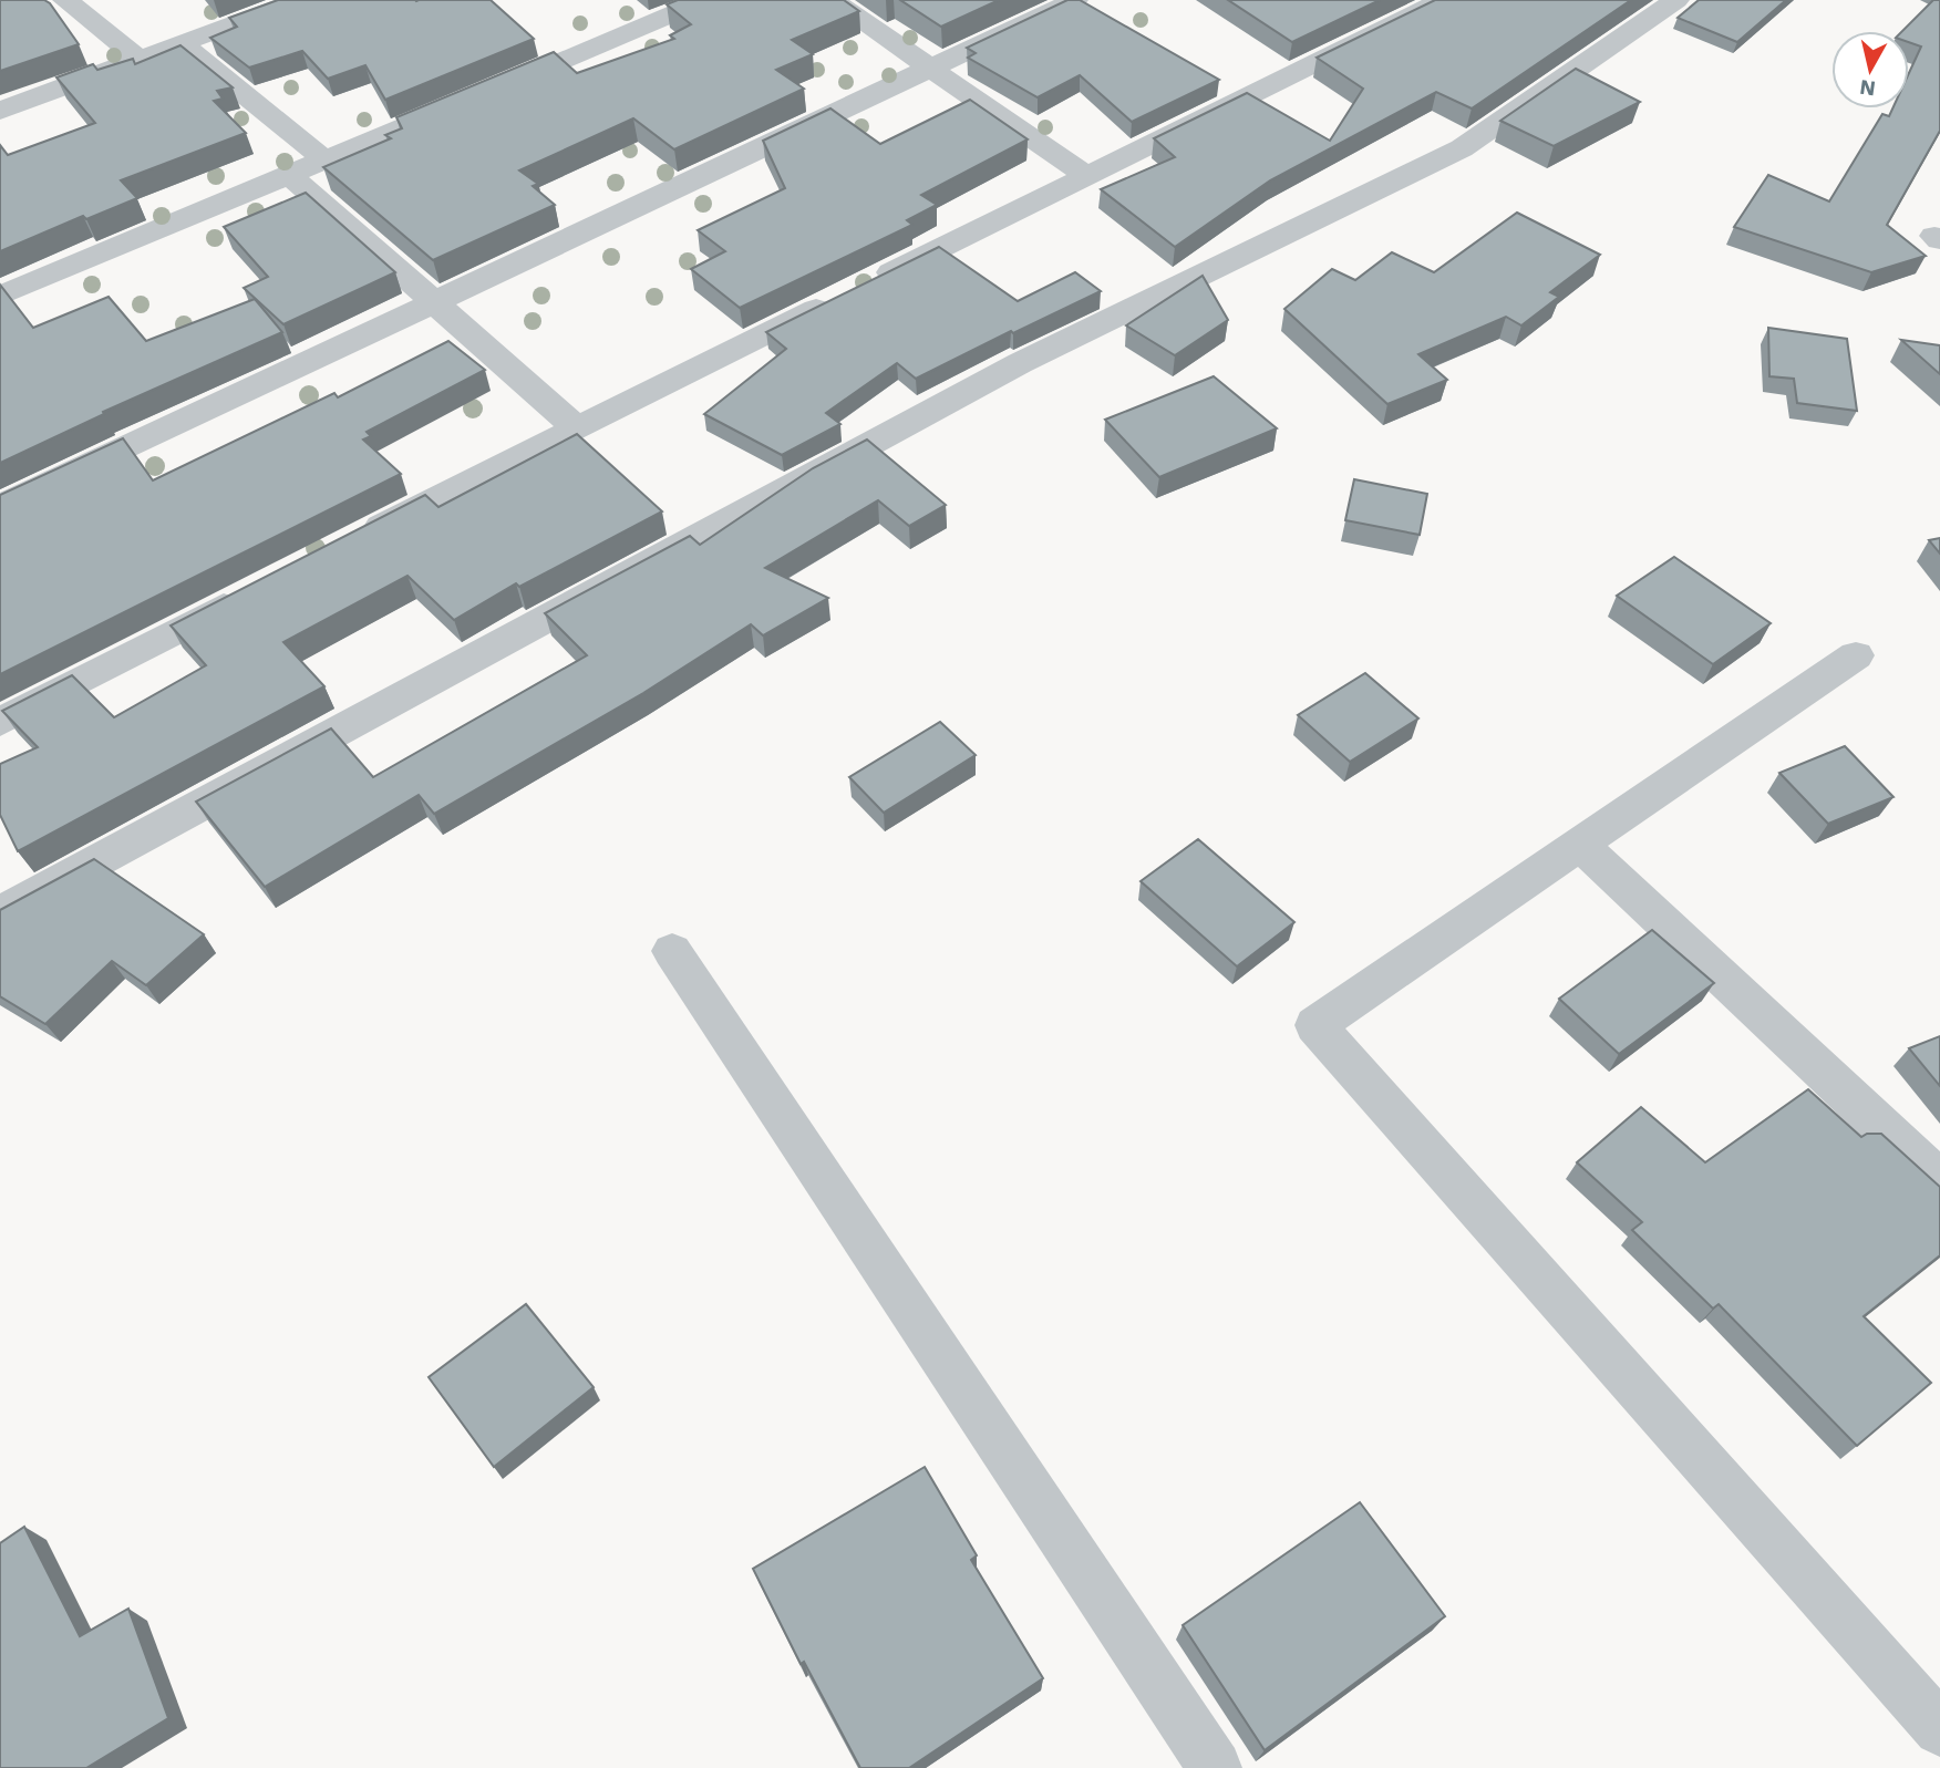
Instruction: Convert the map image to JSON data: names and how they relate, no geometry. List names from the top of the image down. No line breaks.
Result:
{"north":"bottom"}
